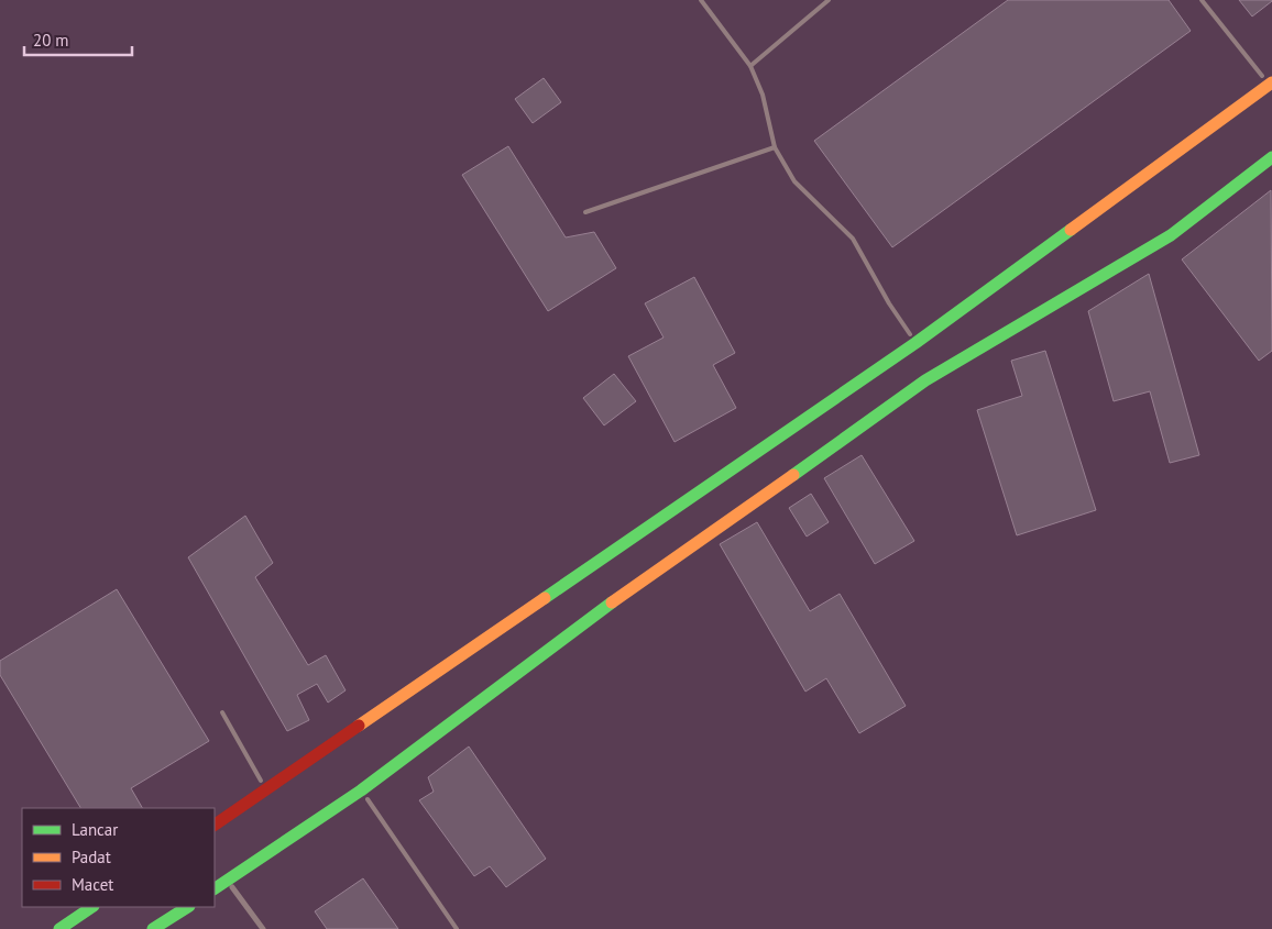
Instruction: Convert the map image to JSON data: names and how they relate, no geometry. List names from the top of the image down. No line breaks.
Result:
{"legend":["Lancar","Padat","Macet"],"scale_bar":"20 m"}
